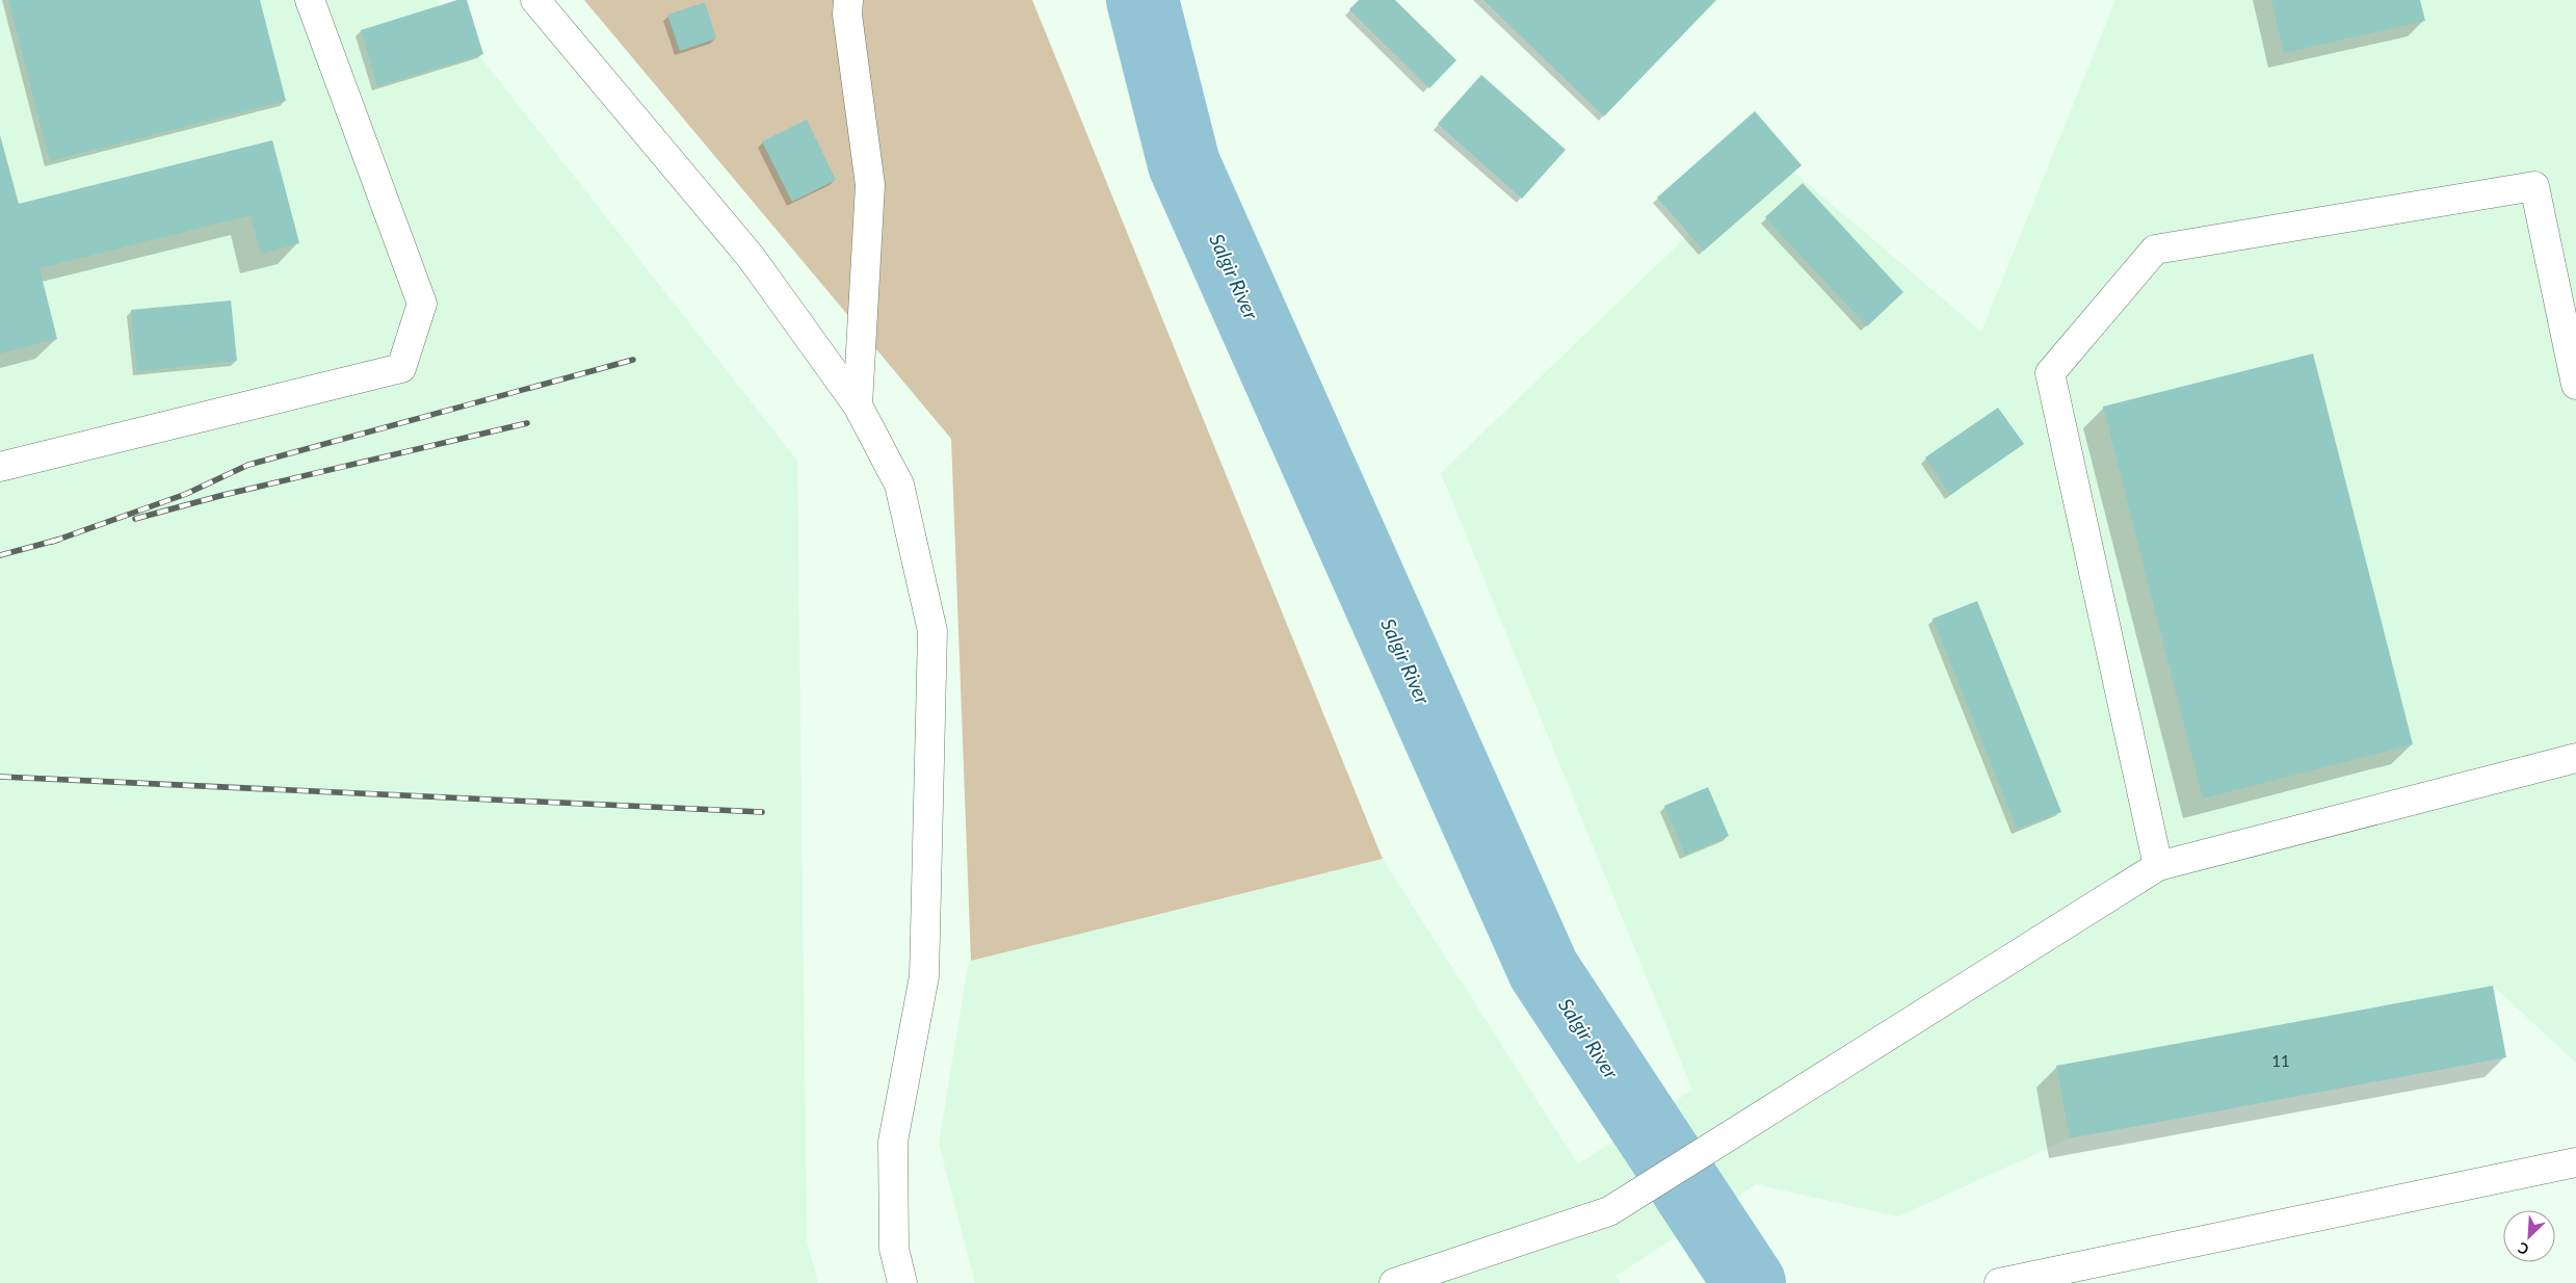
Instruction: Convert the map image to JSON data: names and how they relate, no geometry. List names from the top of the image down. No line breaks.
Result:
{"water":["Salgir River"],"house_numbers":["11"],"north":"bottom left"}
